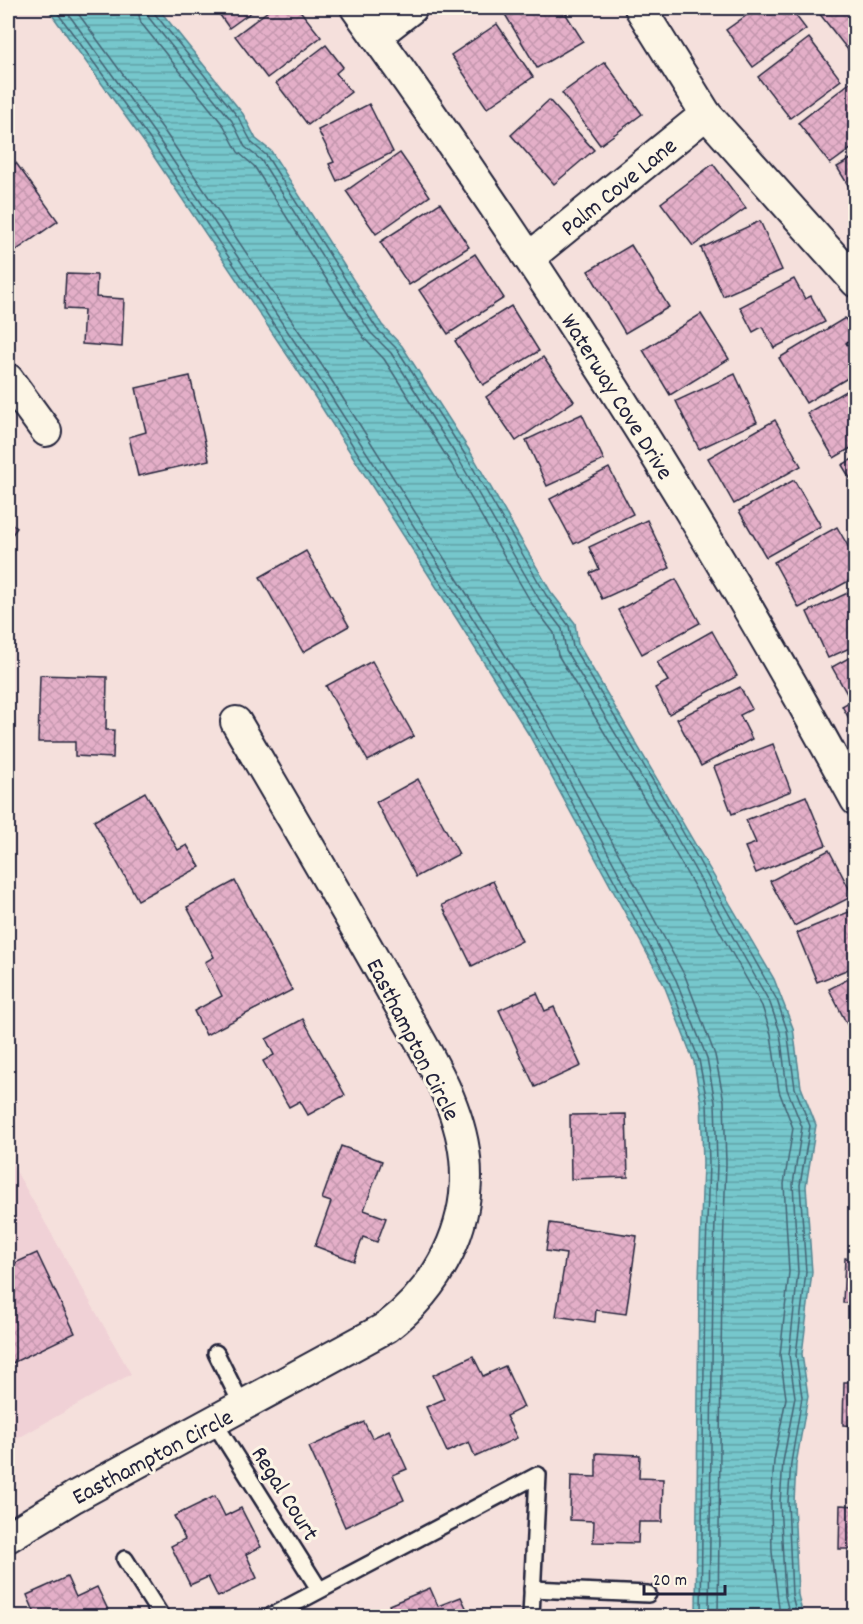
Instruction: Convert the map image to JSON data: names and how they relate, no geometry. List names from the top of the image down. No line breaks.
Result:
{"streets":{"street":["Palm Cove Lane","Waterway Cove Drive","Easthampton Circle"],"lane":["Regal Court"]},"crossings":[["Palm Cove Lane","Waterway Cove Drive"],["Easthampton Circle","Regal Court"]],"scale_bar":"20 m"}
